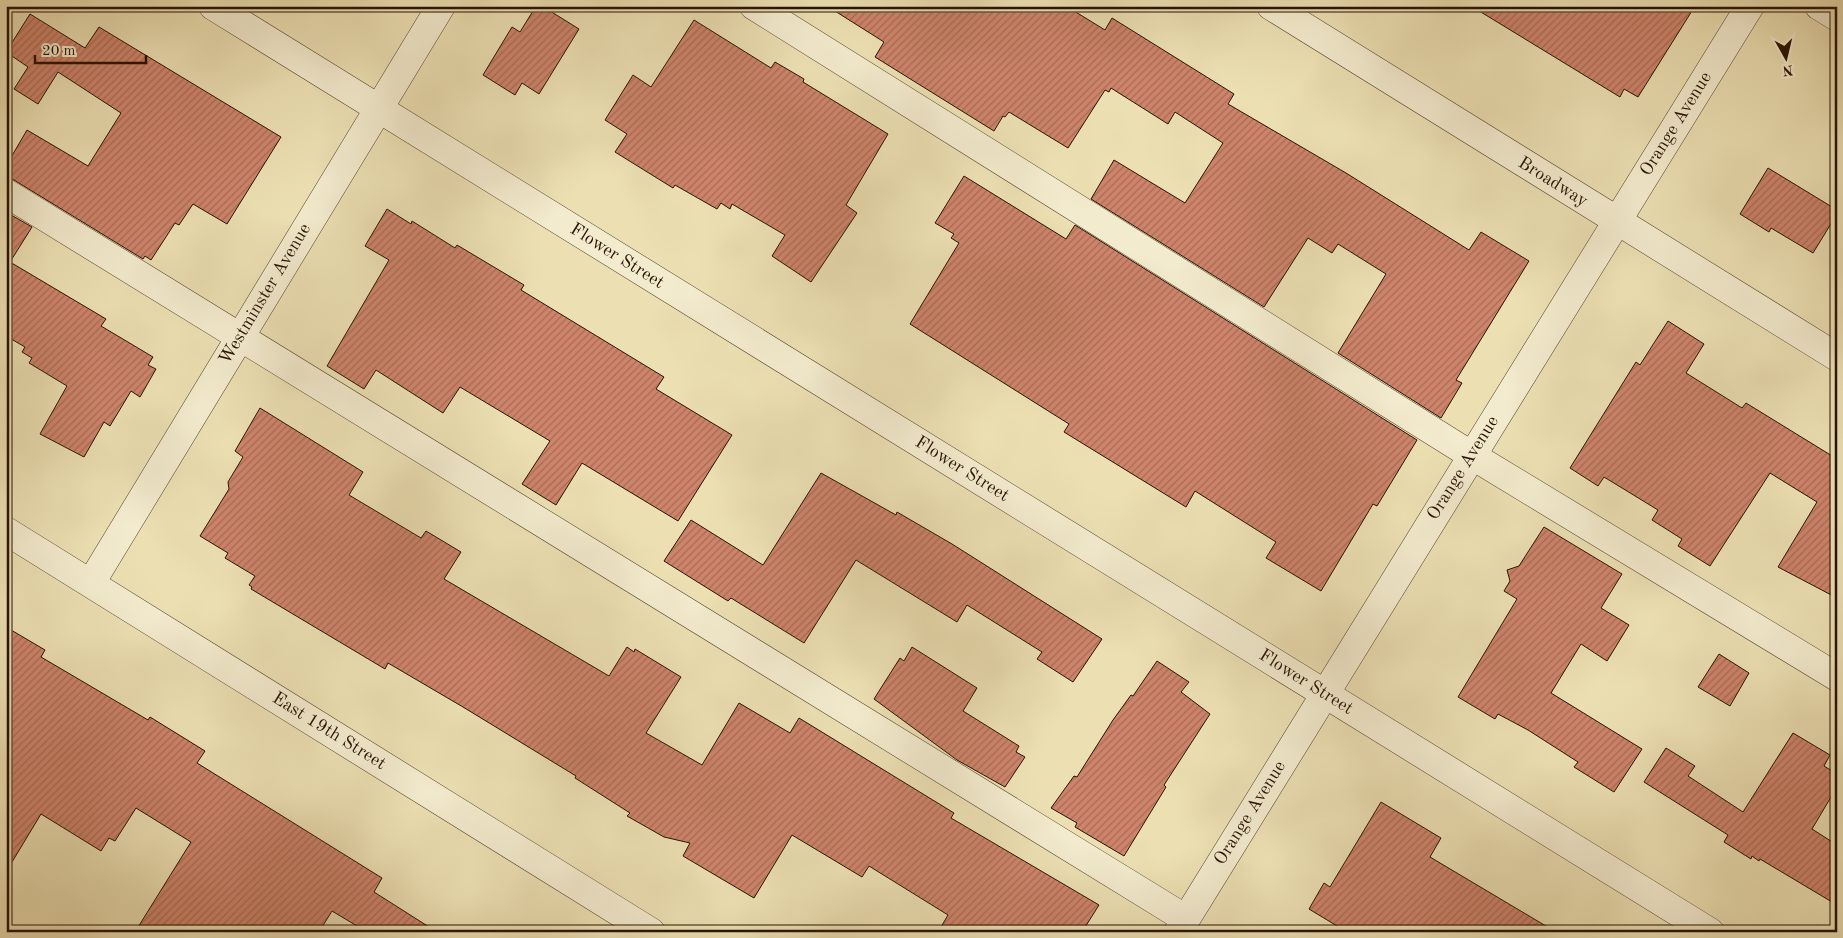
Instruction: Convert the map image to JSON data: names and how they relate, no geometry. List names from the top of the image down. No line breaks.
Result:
{"streets":{"street":["Orange Avenue","Broadway","Flower Street","Westminster Avenue","East 19th Street"]},"crossings":[["Orange Avenue","Broadway"],["Orange Avenue","Flower Street"],["Flower Street","Westminster Avenue"],["Westminster Avenue","East 19th Street"]],"scale_bar":"20 m","north":"bottom"}
